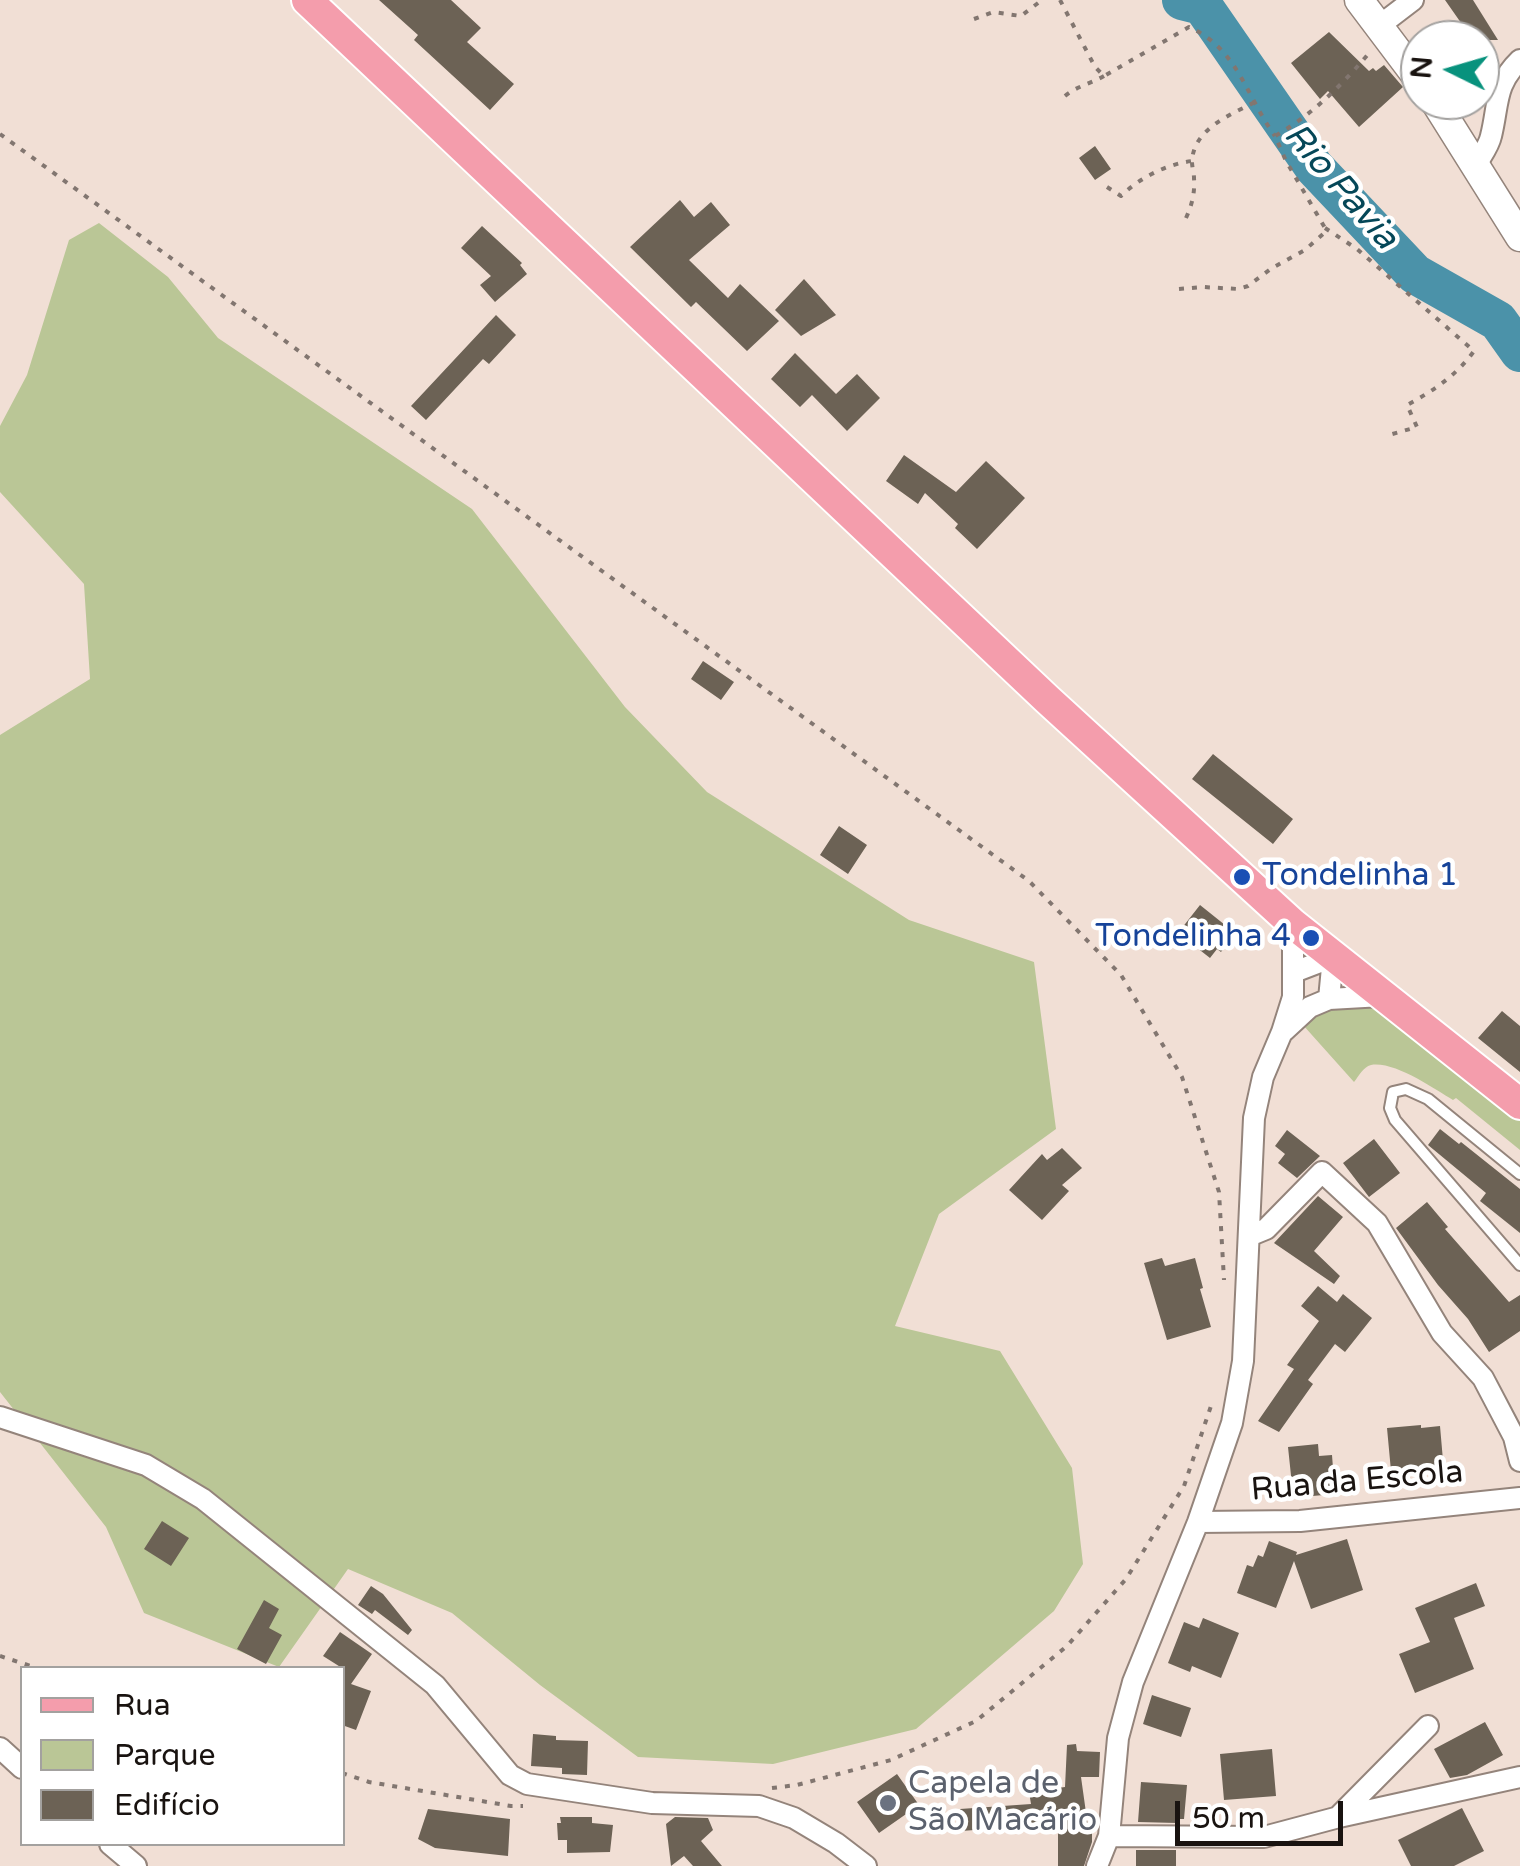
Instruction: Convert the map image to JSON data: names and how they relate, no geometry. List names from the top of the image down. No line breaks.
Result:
{"streets":{"street":["Rua da Escola"]},"water":["Rio Pavia"],"places":["Tondelinha 1","Tondelinha 4","Capela de São Macário"],"legend":["Rua","Parque","Edifício"],"scale_bar":"50 m","north":"left"}
